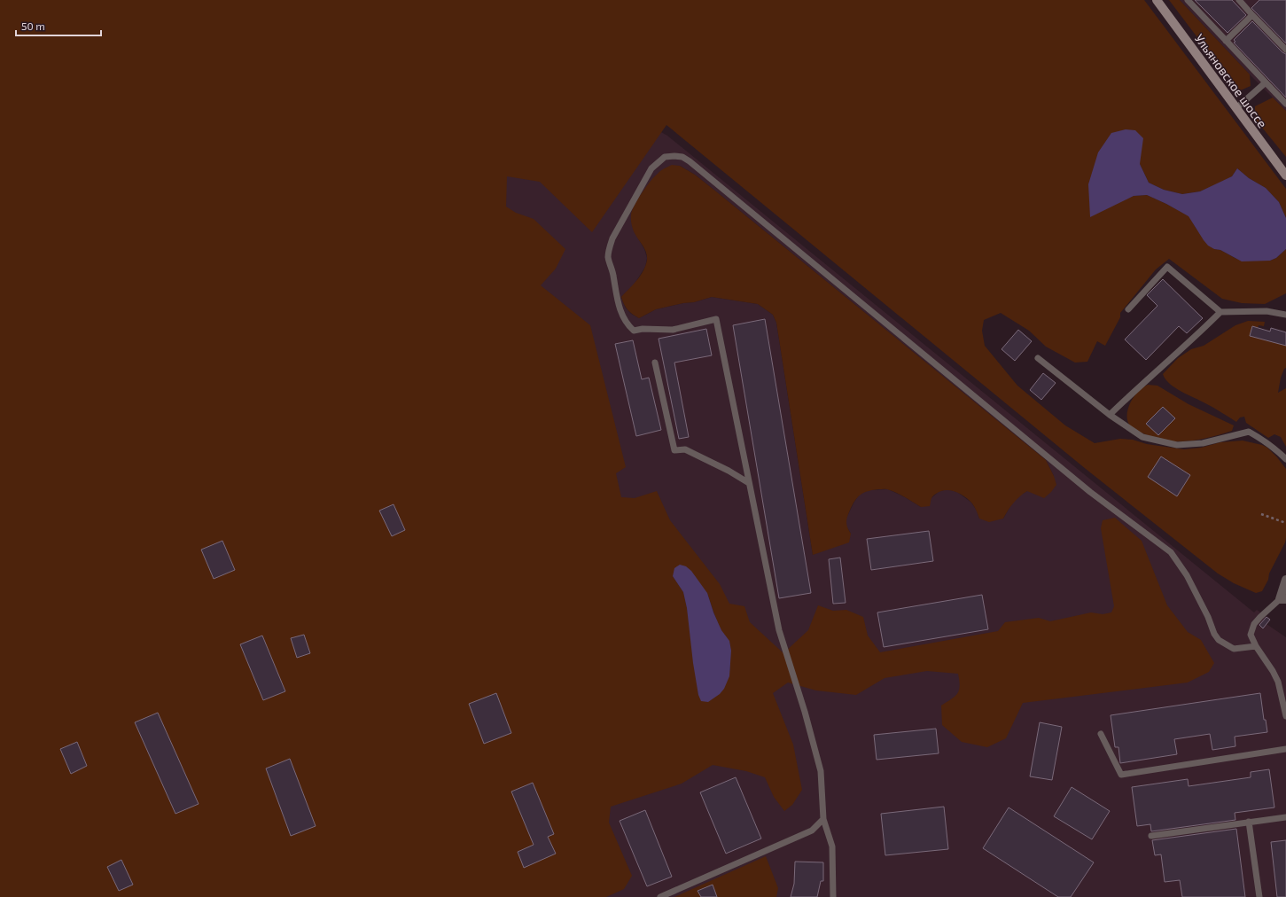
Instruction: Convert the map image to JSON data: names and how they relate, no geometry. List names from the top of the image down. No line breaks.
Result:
{"streets":{"main road":["Ульяновское шоссе"]},"scale_bar":"50 m"}
